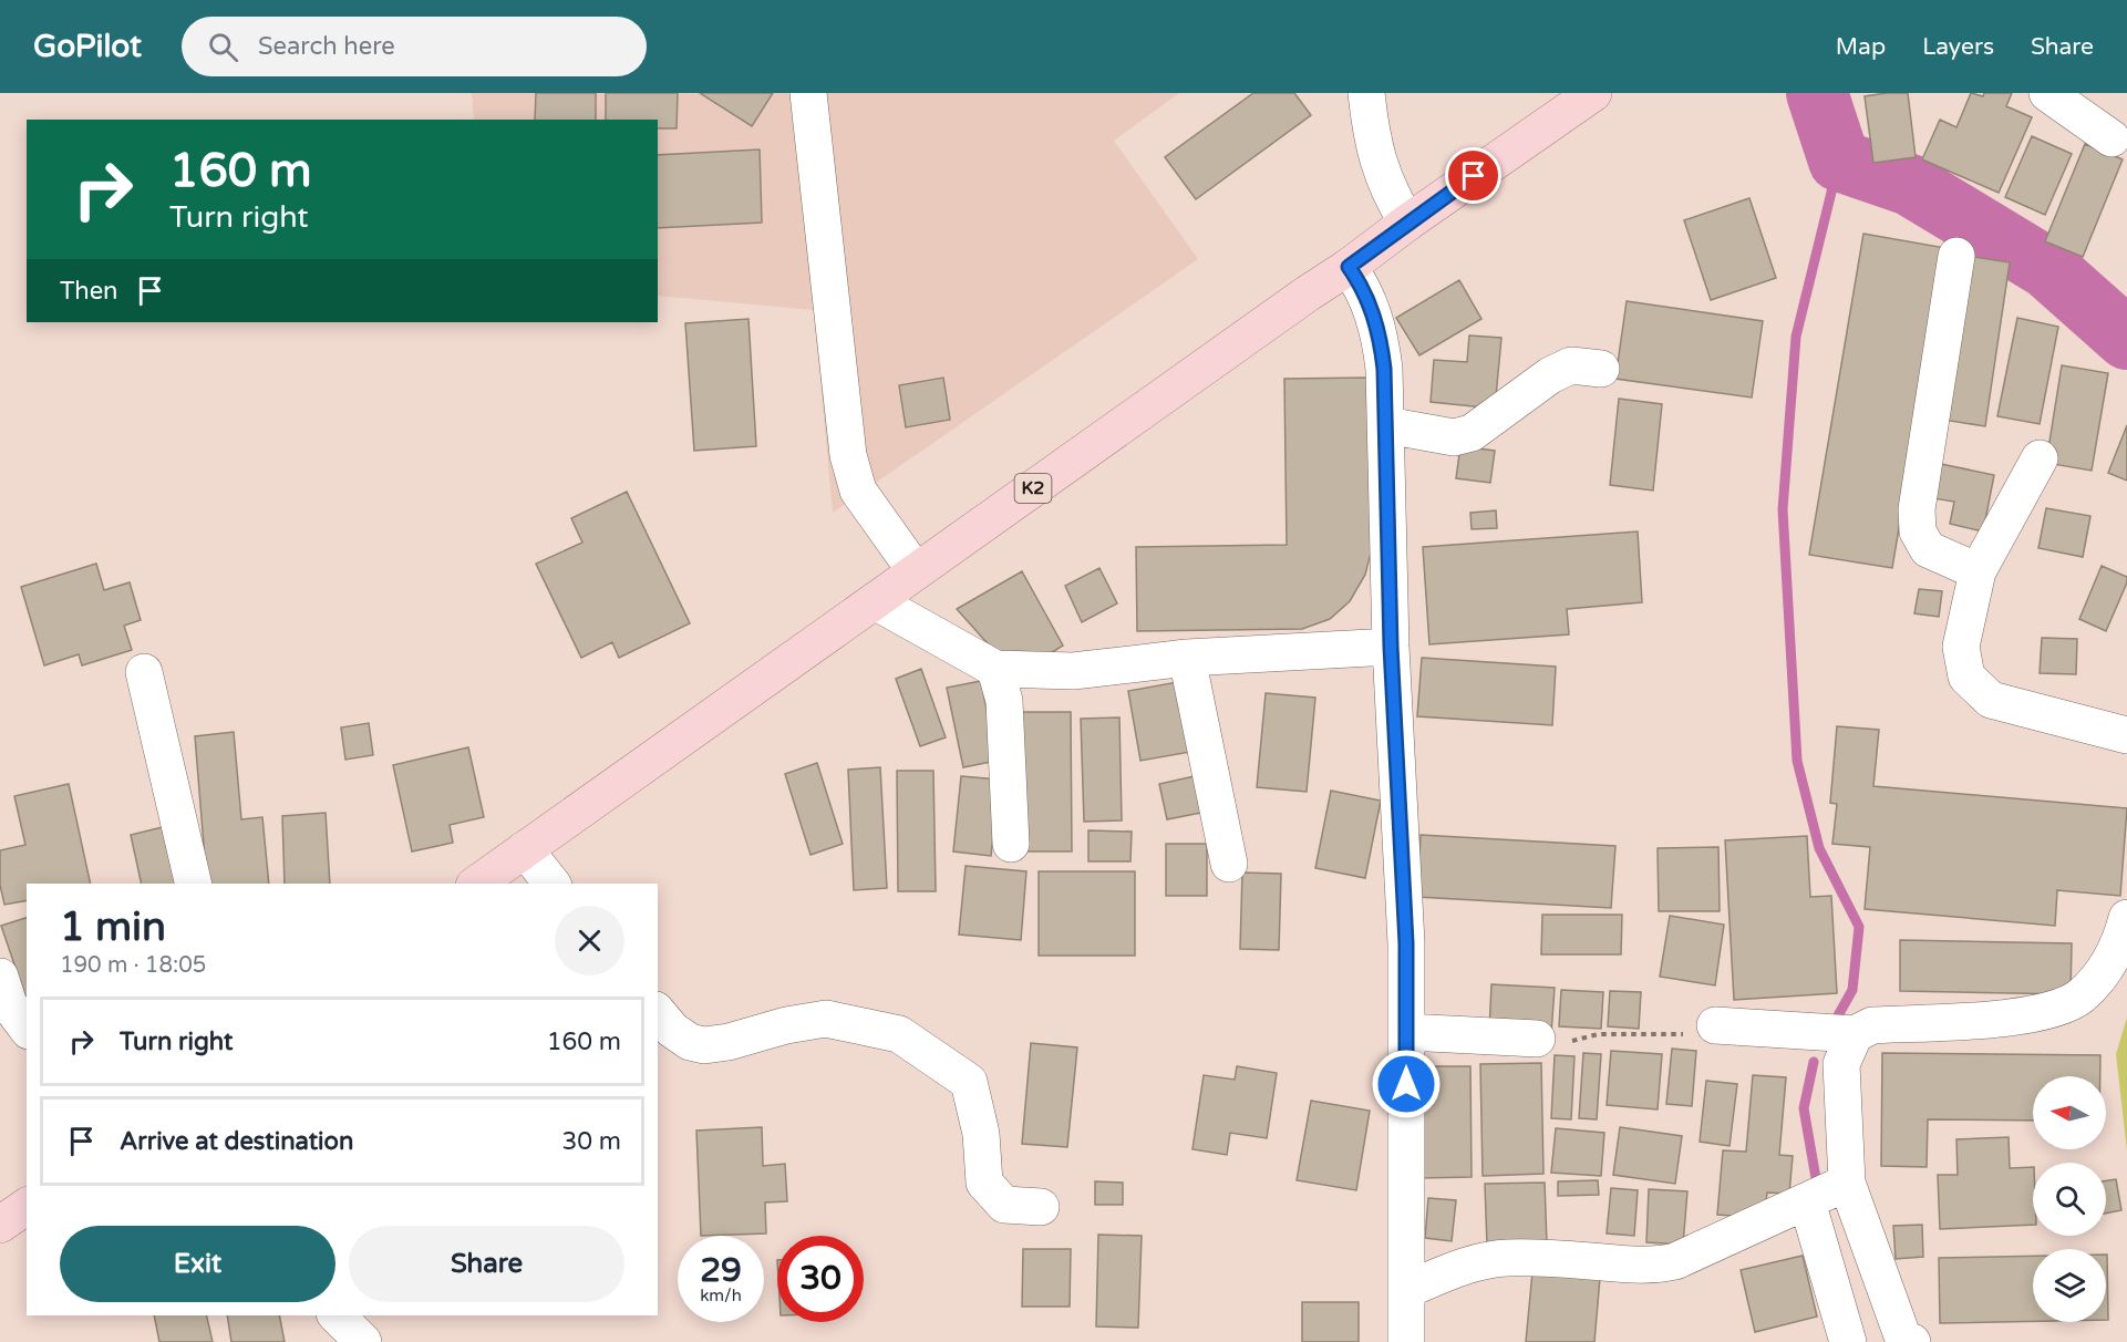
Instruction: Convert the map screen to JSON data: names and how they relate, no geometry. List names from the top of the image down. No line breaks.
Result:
{"streets":{"main road":["K2"]},"north":"left","page":{"header":"GoPilot","search":"Search here","nav":["Map","Layers","Share"],"turn":["160 m","Turn right"],"then":"Then","heading":["1 min","190 m · 18:05"],"list":[{"name":"Turn right","value":"160 m"},{"name":"Arrive at destination","value":"30 m"}],"buttons":["Exit","Share"],"speed":"29 km/h","limit":"30"}}
